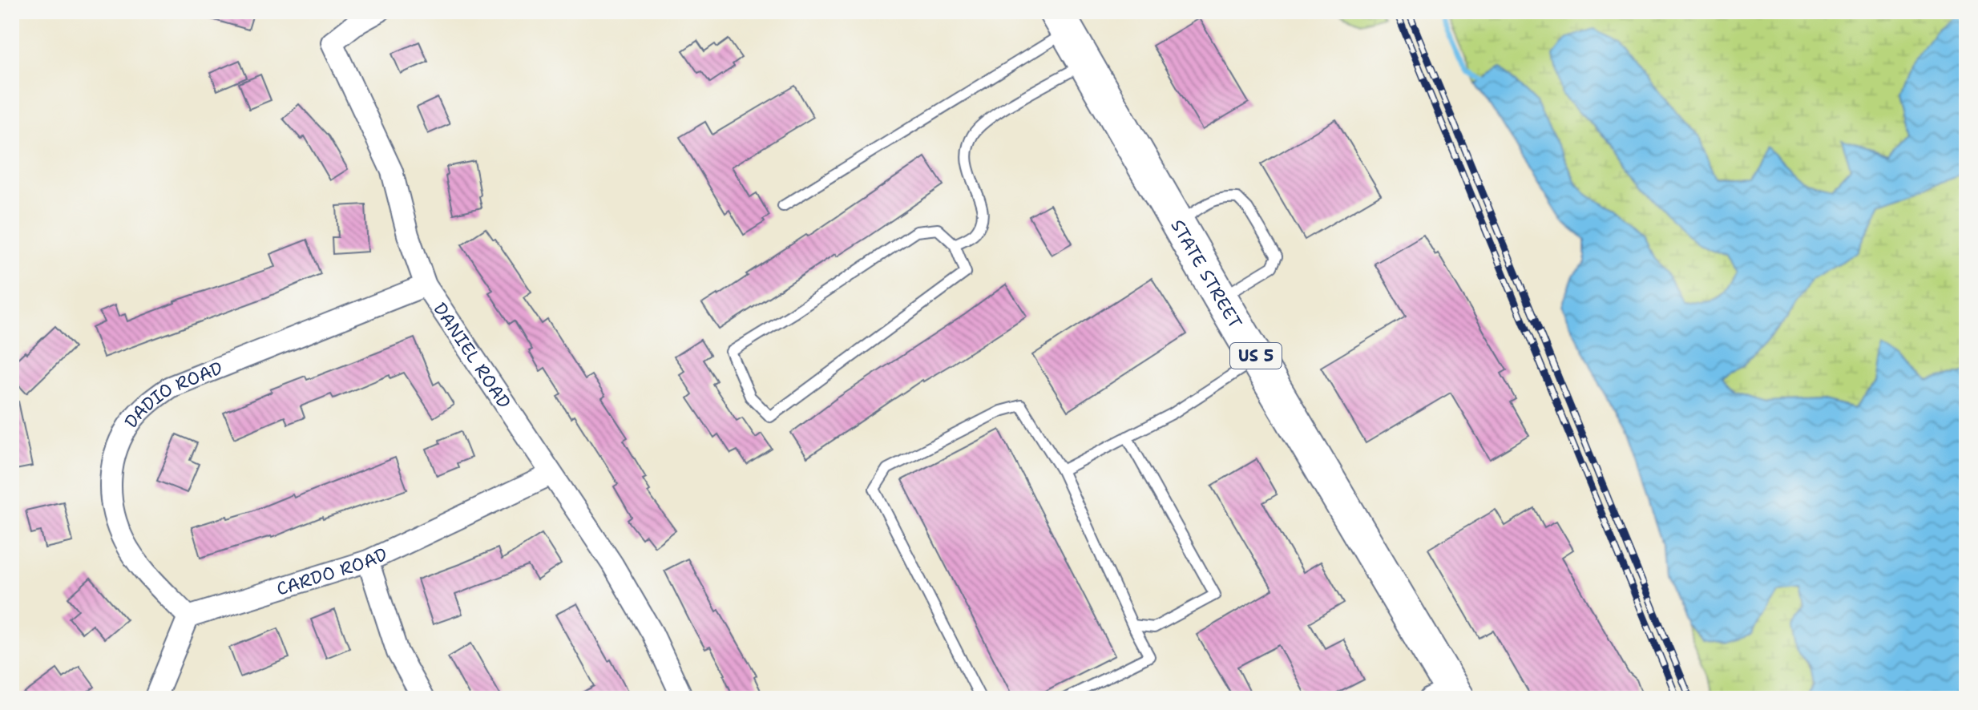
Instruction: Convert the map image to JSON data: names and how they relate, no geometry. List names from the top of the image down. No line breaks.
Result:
{"streets":{"main road":["STATE STREET","US 5"],"street":["DANIEL ROAD","DADIO ROAD","CARDO ROAD"]},"crossings":[["DANIEL ROAD","DADIO ROAD"],["DANIEL ROAD","CARDO ROAD"],["DADIO ROAD","CARDO ROAD"]]}
